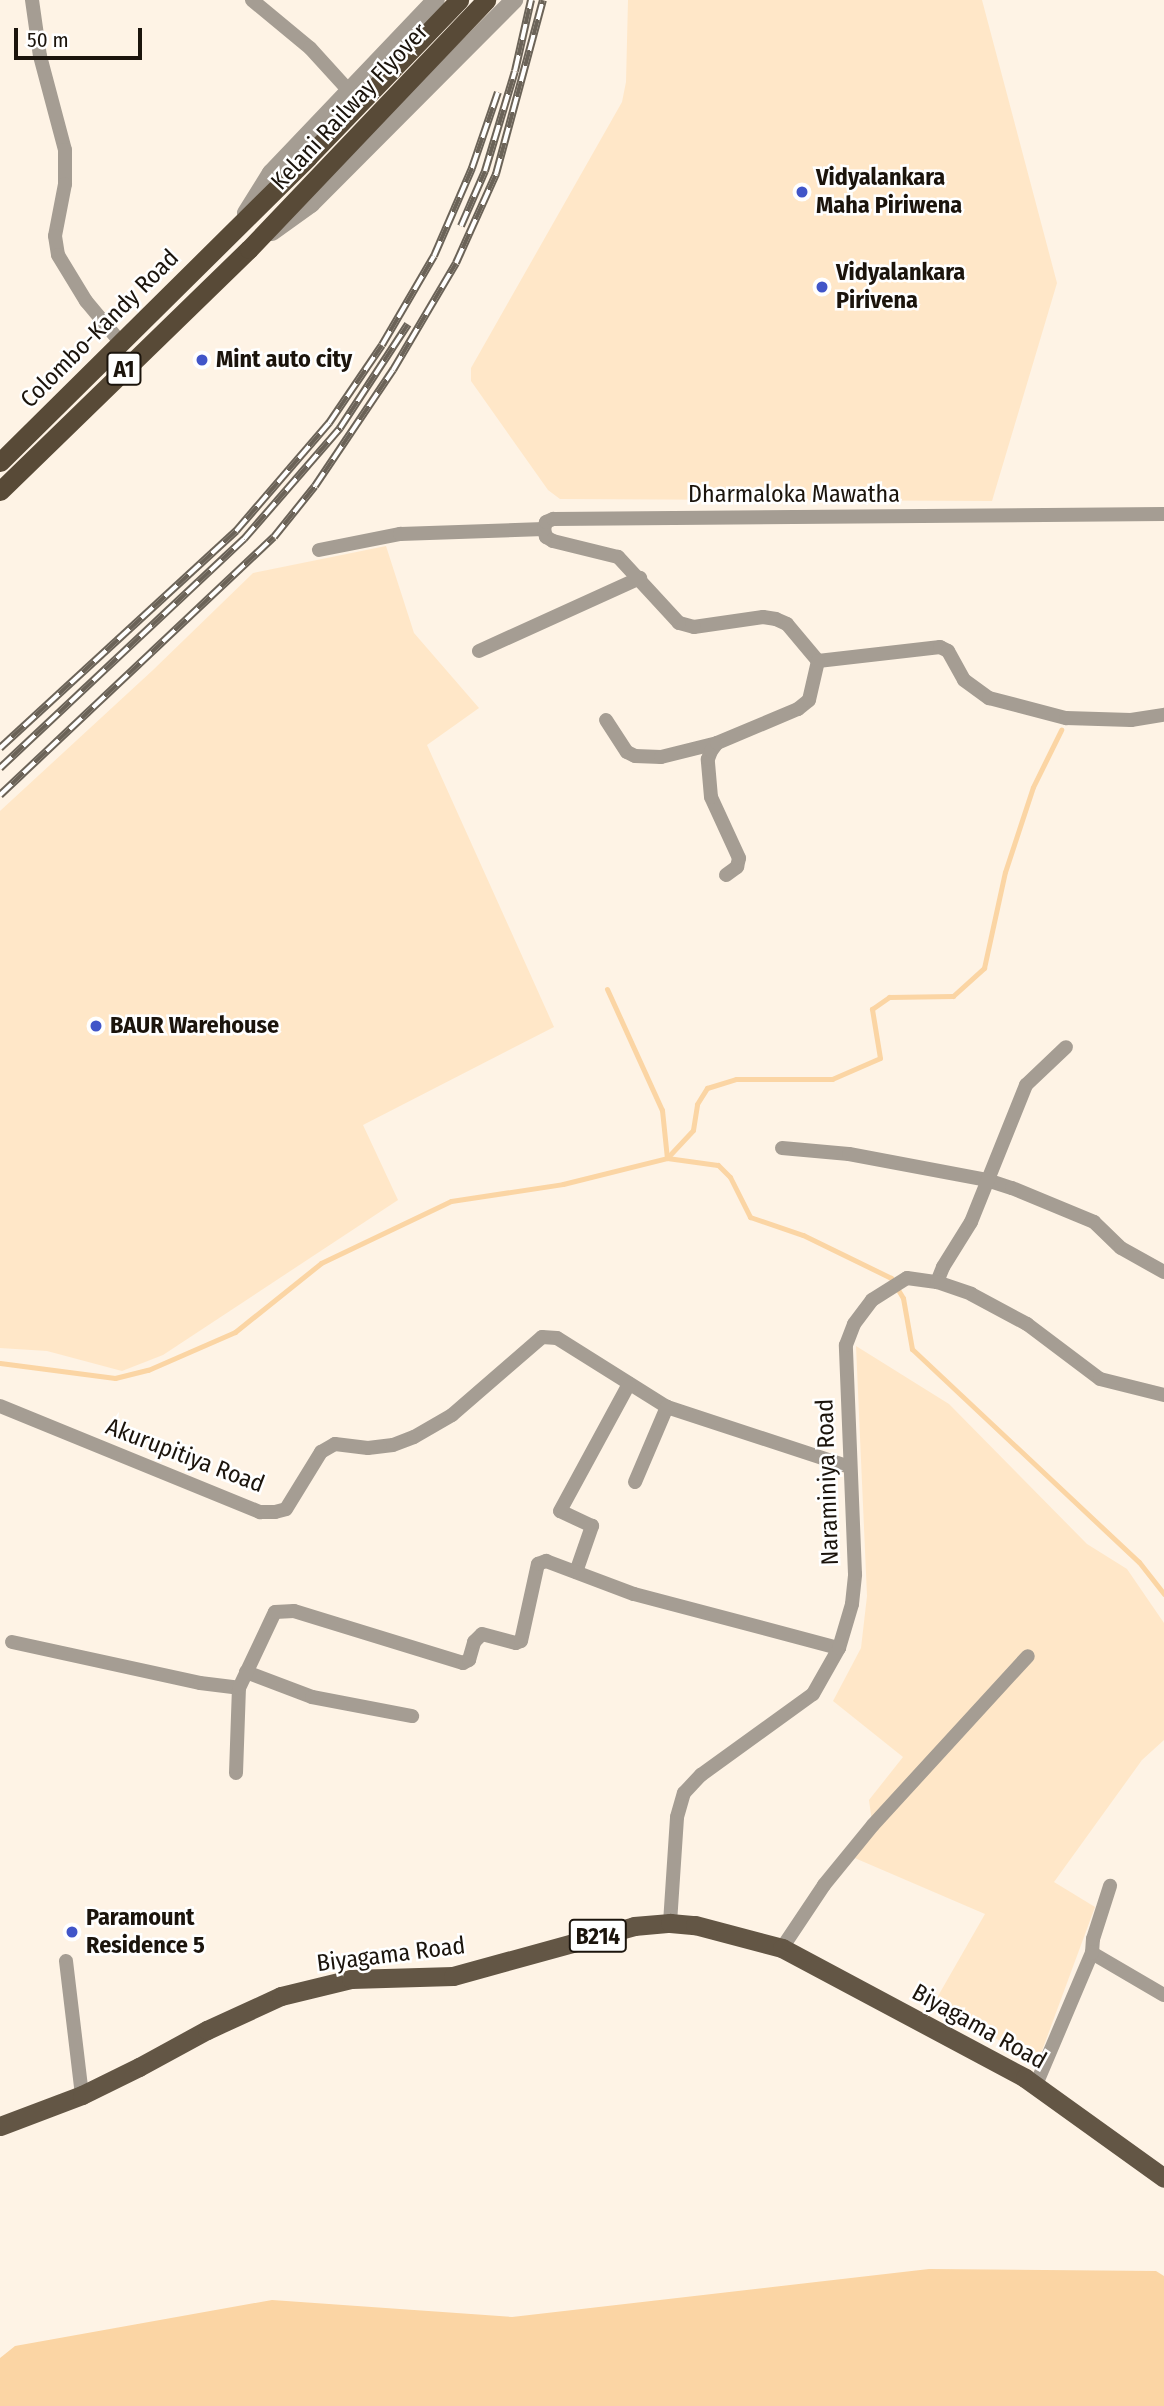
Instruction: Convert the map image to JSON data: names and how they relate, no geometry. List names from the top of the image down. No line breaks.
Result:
{"streets":{"highway":["Kelani Railway Flyover","Colombo-Kandy Road","A1"],"main road":["B214","Biyagama Road"],"street":["Dharmaloka Mawatha","Akurupitiya Road","Naraminiya Road"]},"crossings":[["Kelani Railway Flyover","Colombo-Kandy Road"],["Akurupitiya Road","Naraminiya Road"],["Naraminiya Road","Biyagama Road"]],"places":["Vidyalankara Maha Piriwena","Vidyalankara Pirivena","Mint auto city","BAUR Warehouse","Paramount Residence 5"],"scale_bar":"50 m"}
